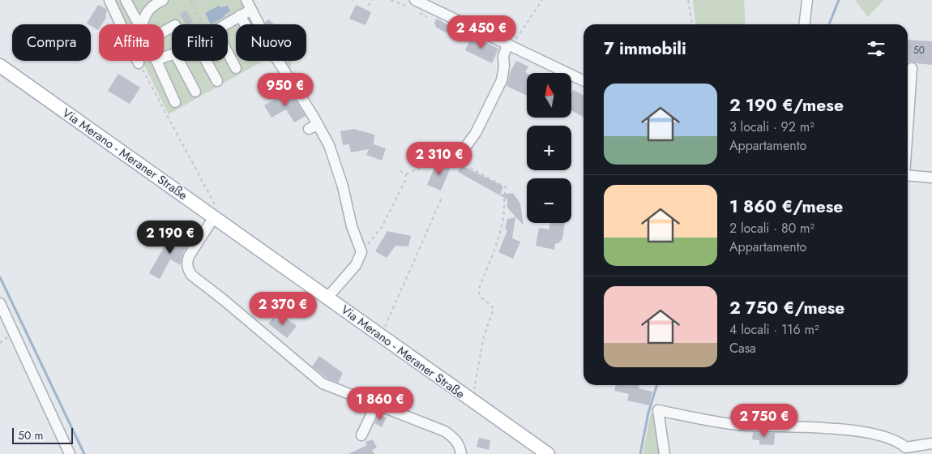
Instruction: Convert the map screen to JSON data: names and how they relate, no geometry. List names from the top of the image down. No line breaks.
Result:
{"streets":{"main road":["Via Merano - Meraner Straße"]},"house_numbers":["50"],"scale_bar":"50 m","north":"top","page":{"price":["2 450 €","950 €","2 310 €","2 190 €","2 370 €","1 860 €","2 750 €"],"chip":["Compra","Affitta","Filtri","Nuovo"],"heading":"7 immobili","map_buttons":["+","−"],"list":[{"name":"2 190 €/mese","note":"3 locali · 92 m² · Appartamento"},{"name":"1 860 €/mese","note":"2 locali · 80 m² · Appartamento"},{"name":"2 750 €/mese","note":"4 locali · 116 m² · Casa"}],"scale":"50 m"}}
